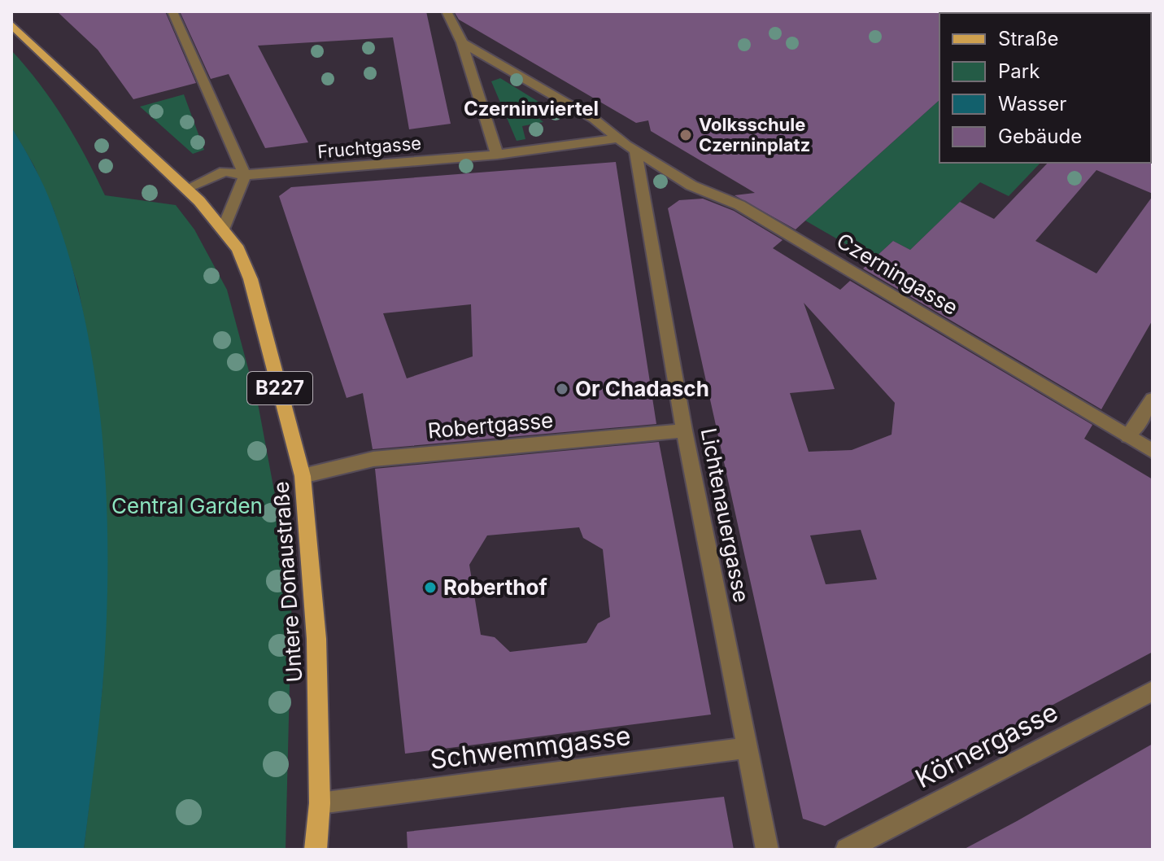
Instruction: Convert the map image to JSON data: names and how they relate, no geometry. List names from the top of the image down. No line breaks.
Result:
{"streets":{"main road":["B227","Untere Donaustraße"],"street":["Fruchtgasse","Czerningasse","Robertgasse","Lichtenauergasse","Körnergasse","Schwemmgasse"]},"crossings":[["Fruchtgasse","Czerningasse"],["Fruchtgasse","Untere Donaustraße"],["Czerningasse","Lichtenauergasse"],["Robertgasse","Lichtenauergasse"],["Robertgasse","Untere Donaustraße"],["Lichtenauergasse","Schwemmgasse"],["Untere Donaustraße","Schwemmgasse"]],"districts":["Czerninviertel"],"parks":["Central Garden"],"places":["Volksschule Czerninplatz","Or Chadasch","Roberthof"],"legend":["Straße","Park","Wasser","Gebäude"]}
